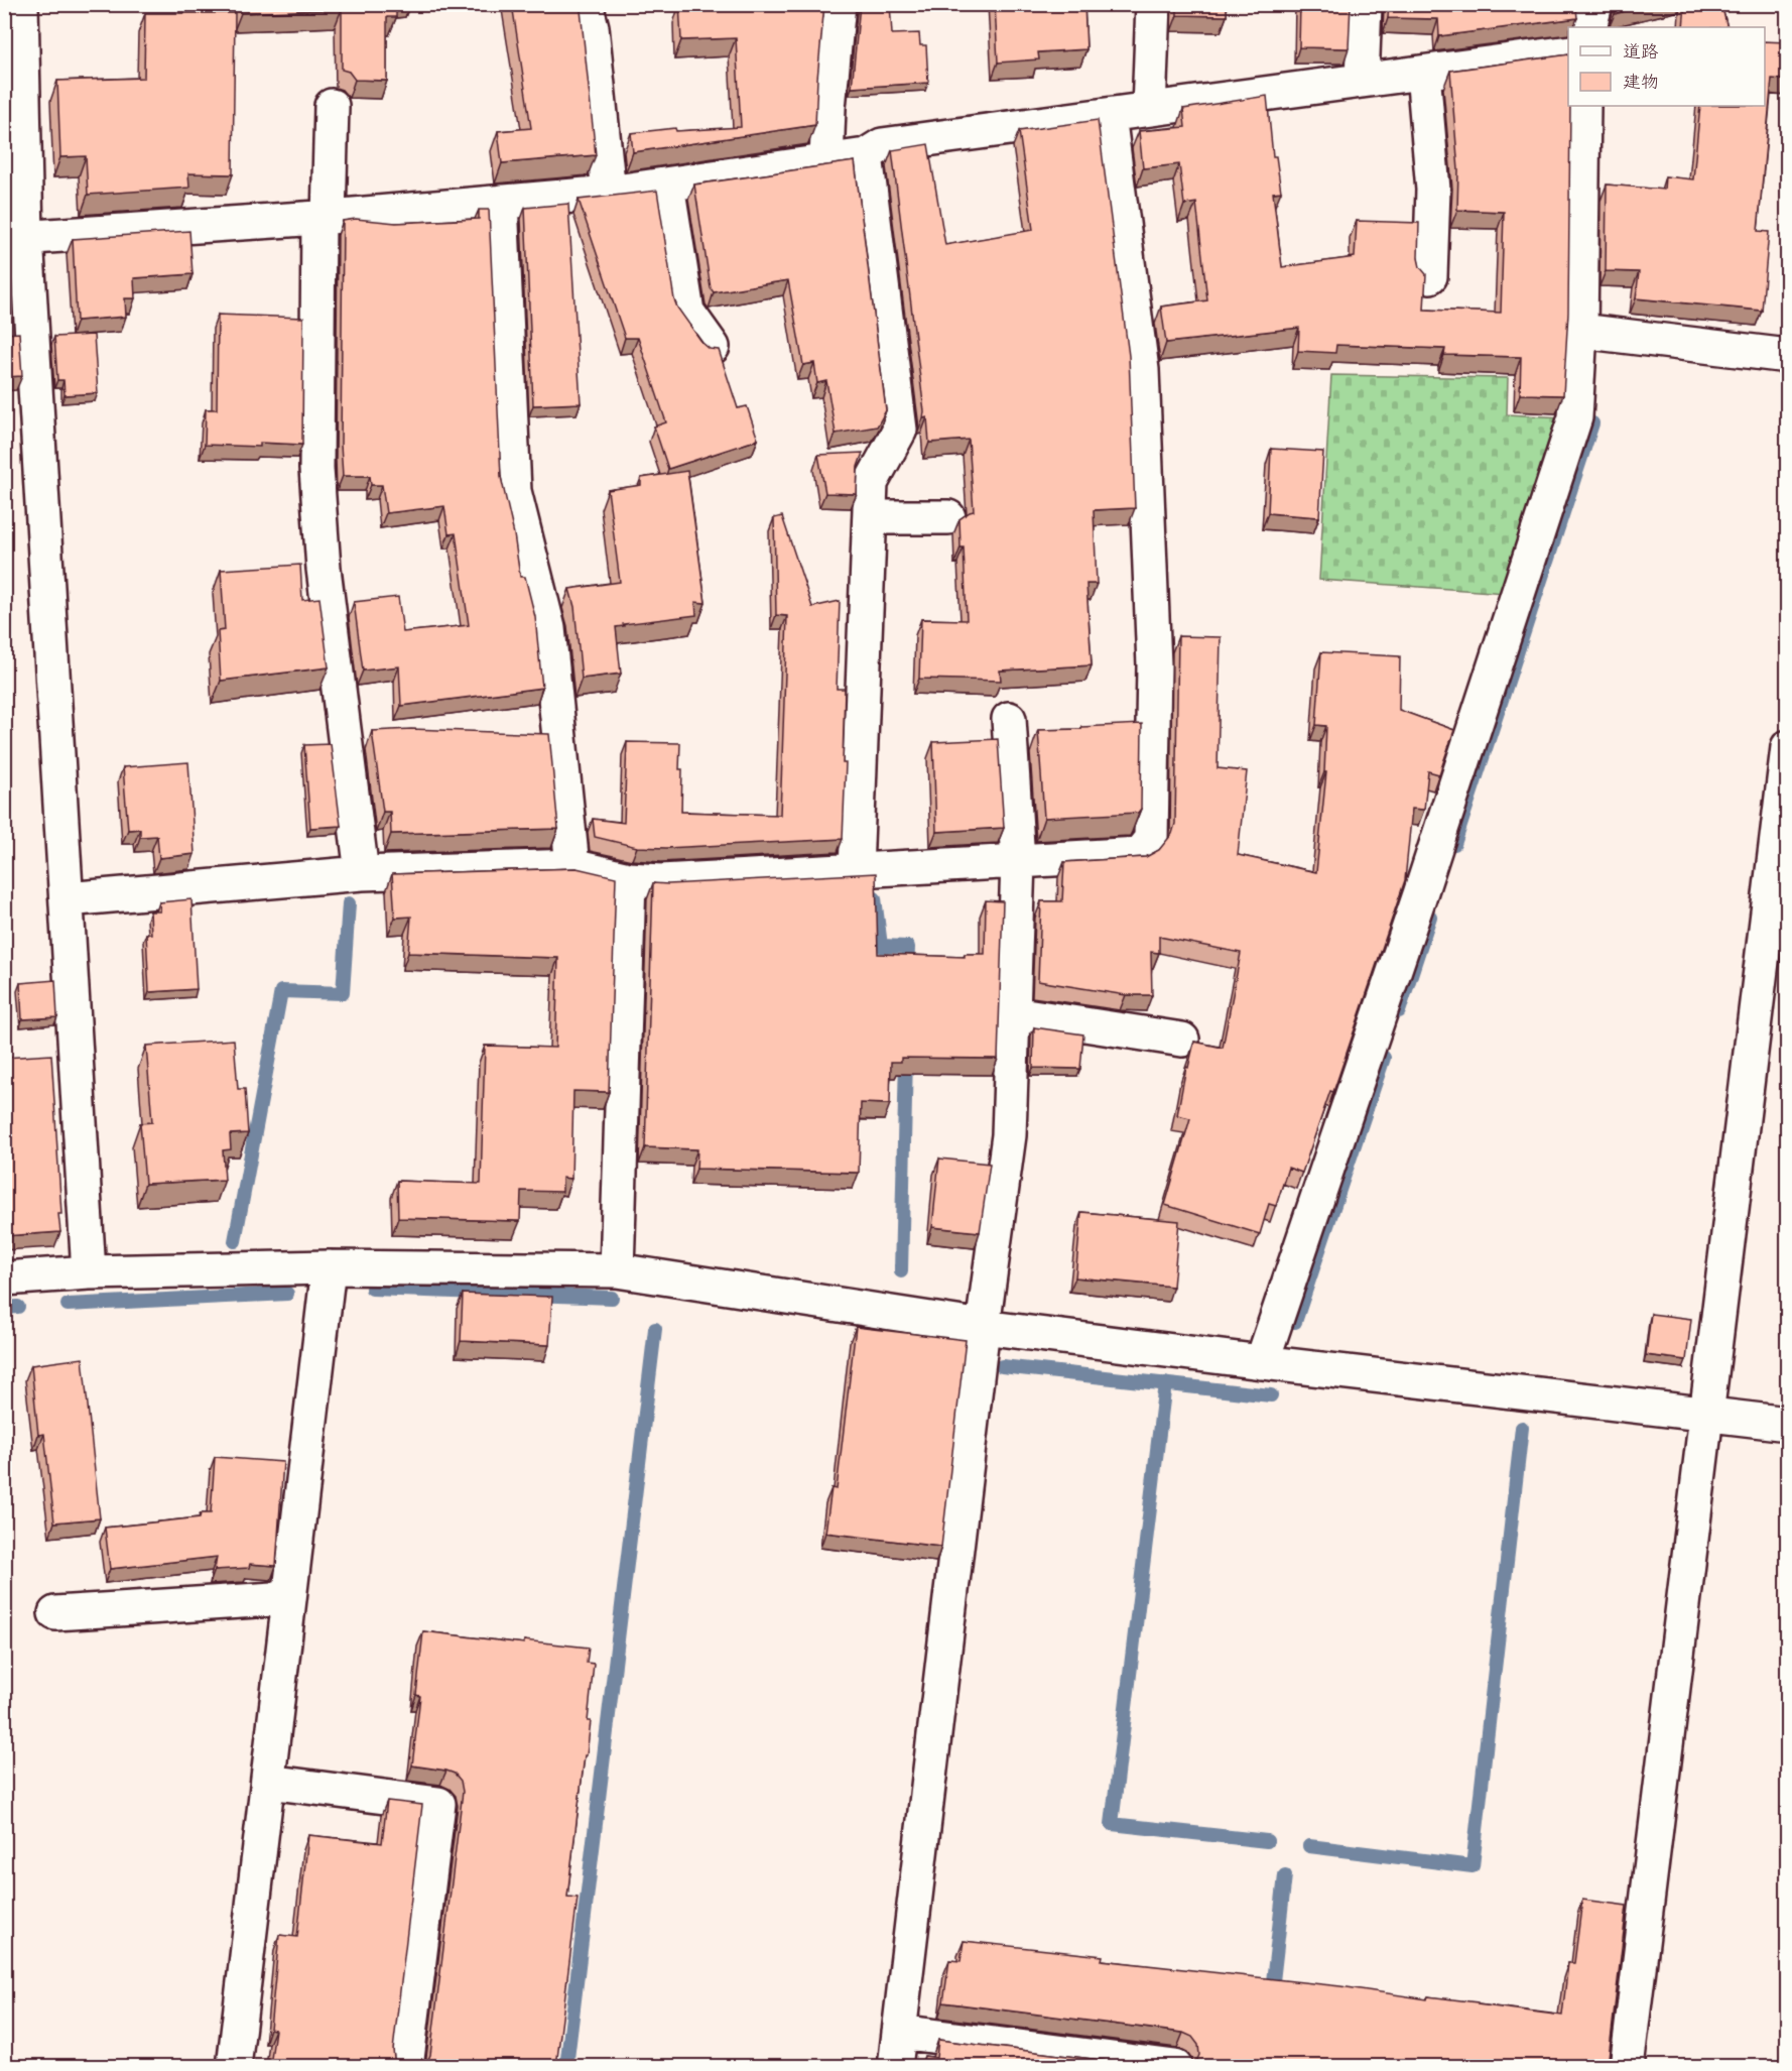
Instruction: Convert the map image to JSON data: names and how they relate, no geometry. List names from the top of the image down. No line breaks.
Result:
{"legend":["道路","建物"]}
